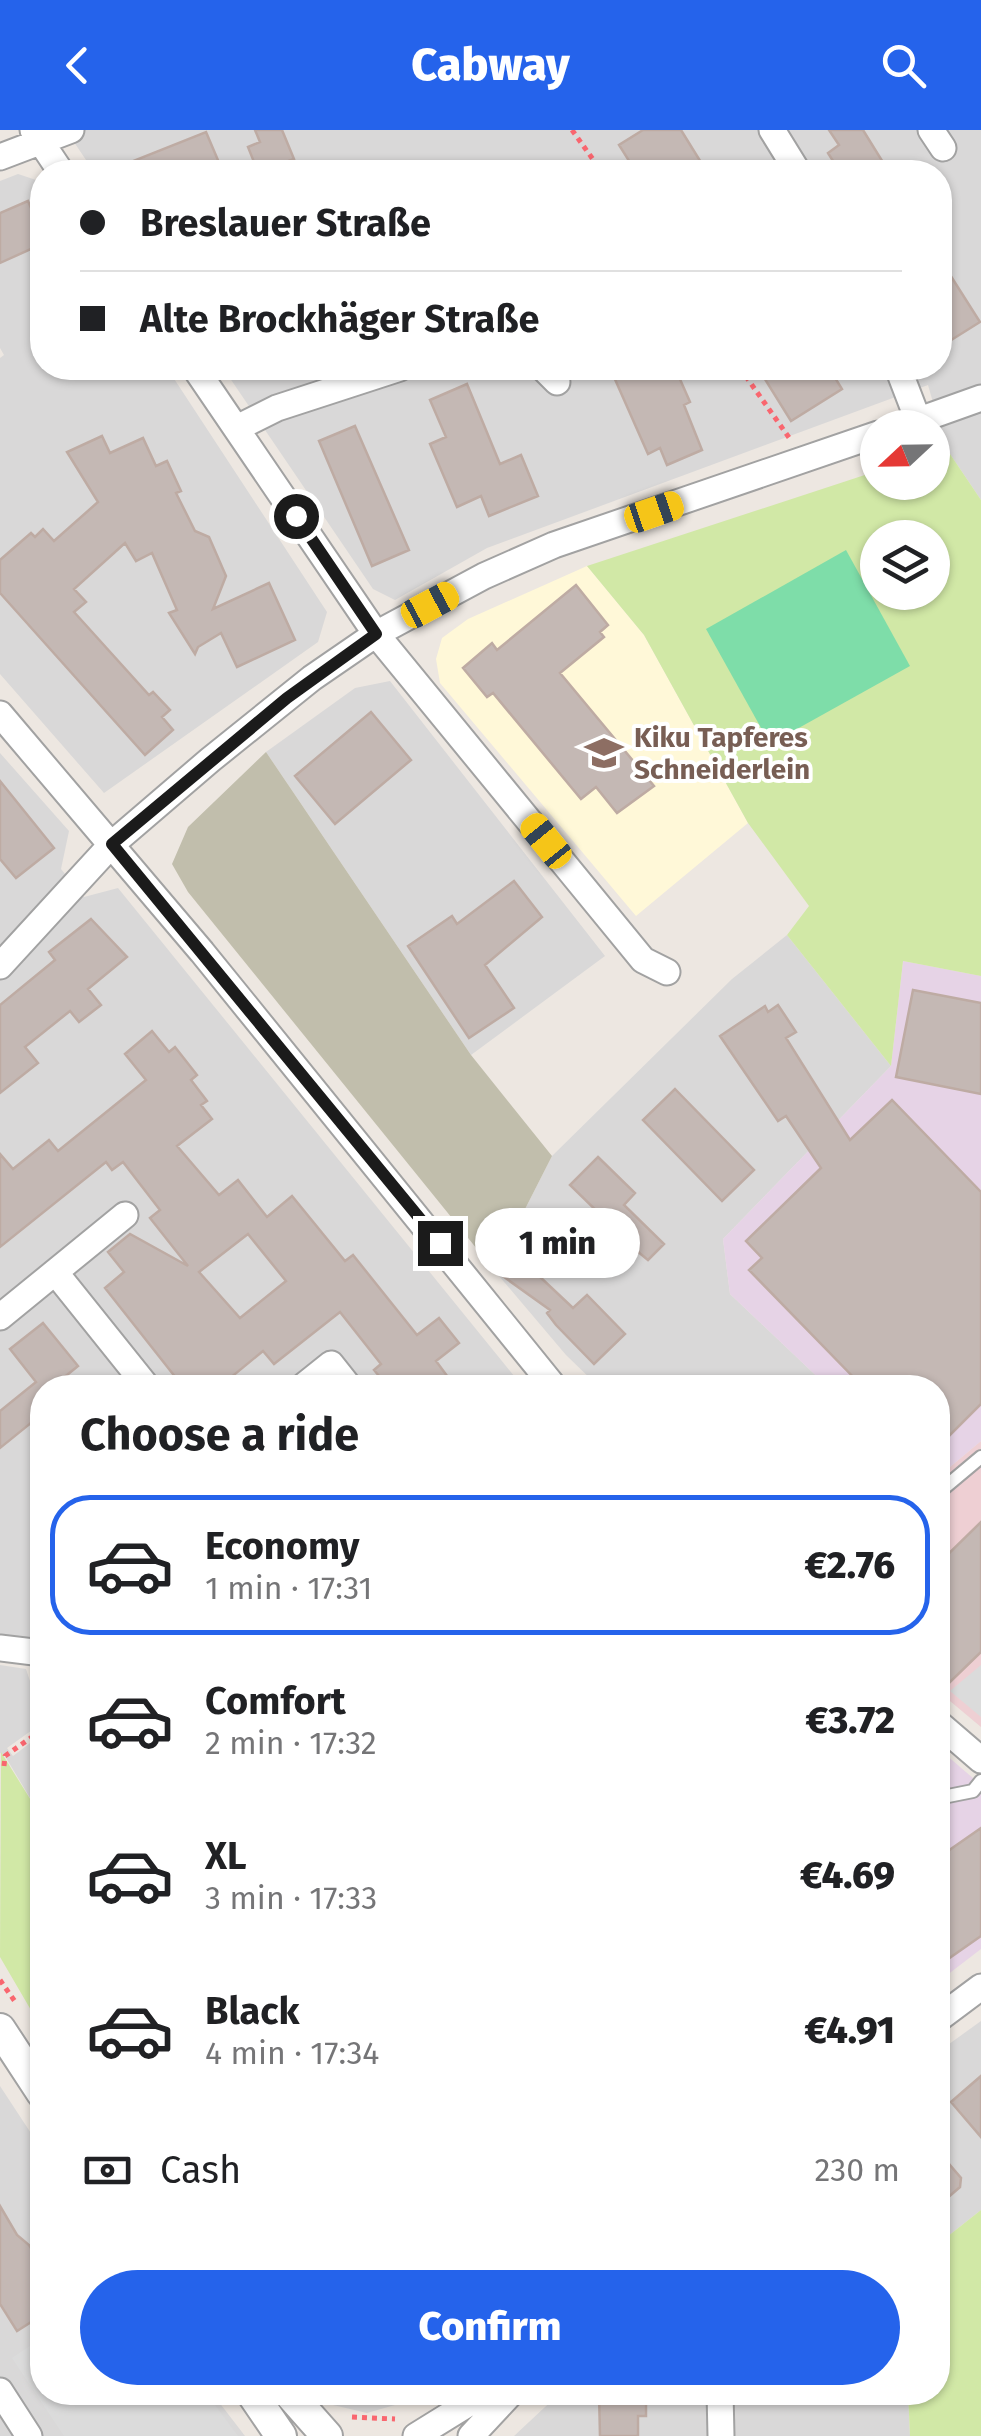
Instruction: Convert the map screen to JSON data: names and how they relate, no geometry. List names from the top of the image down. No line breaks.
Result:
{"places":{"school or university":["Kiku Tapferes Schneiderlein"]},"north":"left","page":{"header":"Cabway","banner":["Breslauer Straße","Alte Brockhäger Straße"],"bubble":"1 min","heading":"Choose a ride","list":[{"name":"Economy","note":"1 min · 17:31","value":"€2.76"},{"name":"Comfort","note":"2 min · 17:32","value":"€3.72"},{"name":"XL","note":"3 min · 17:33","value":"€4.69"},{"name":"Black","note":"4 min · 17:34","value":"€4.91"}],"pay":["Cash","230 m"],"buttons":"Confirm"}}
